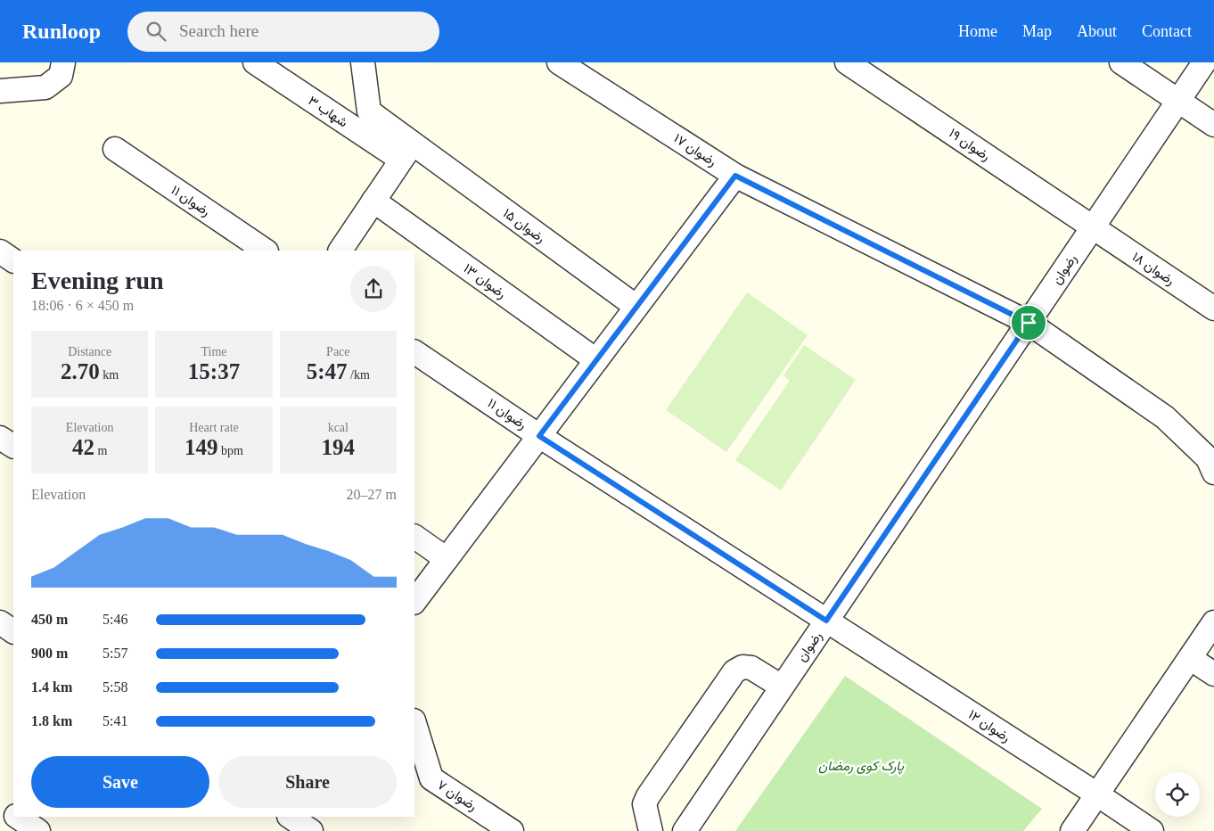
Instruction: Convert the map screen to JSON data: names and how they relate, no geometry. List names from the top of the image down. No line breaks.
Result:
{"streets":{"street":["شهاب ۳","رضوان ۱۹","رضوان ۱۷","رضوان ۱۱","رضوان ۱۵","رضوان ۱۸","رضوان","رضوان ۱۳","رضوان ۱۲","رضوان ۷"]},"crossings":[["شهاب ۳","رضوان ۱۵"],["رضوان ۱۹","رضوان ۱۸"],["رضوان ۱۹","رضوان"],["رضوان ۱۷","رضوان"],["رضوان ۱۱","رضوان"],["رضوان ۱۱","رضوان ۱۲"],["رضوان ۱۸","رضوان"],["رضوان","رضوان ۱۲"]],"parks":["پارک کوی رمضان"],"page":{"header":"Runloop","search":"Search here","nav":["Home","Map","About","Contact"],"heading":["Evening run","18:06 · 6 × 450 m"],"stats":[["Distance","2.70 km"],["Time","15:37"],["Pace","5:47 /km"],["Elevation","42 m"],["Heart rate","149 bpm"],["kcal","194"]],"chart":["Elevation","20–27 m"],"list":[{"name":"450 m","note":"5:46"},{"name":"900 m","note":"5:57"},{"name":"1.4 km","note":"5:58"},{"name":"1.8 km","note":"5:41"}],"buttons":["Save","Share"]}}
